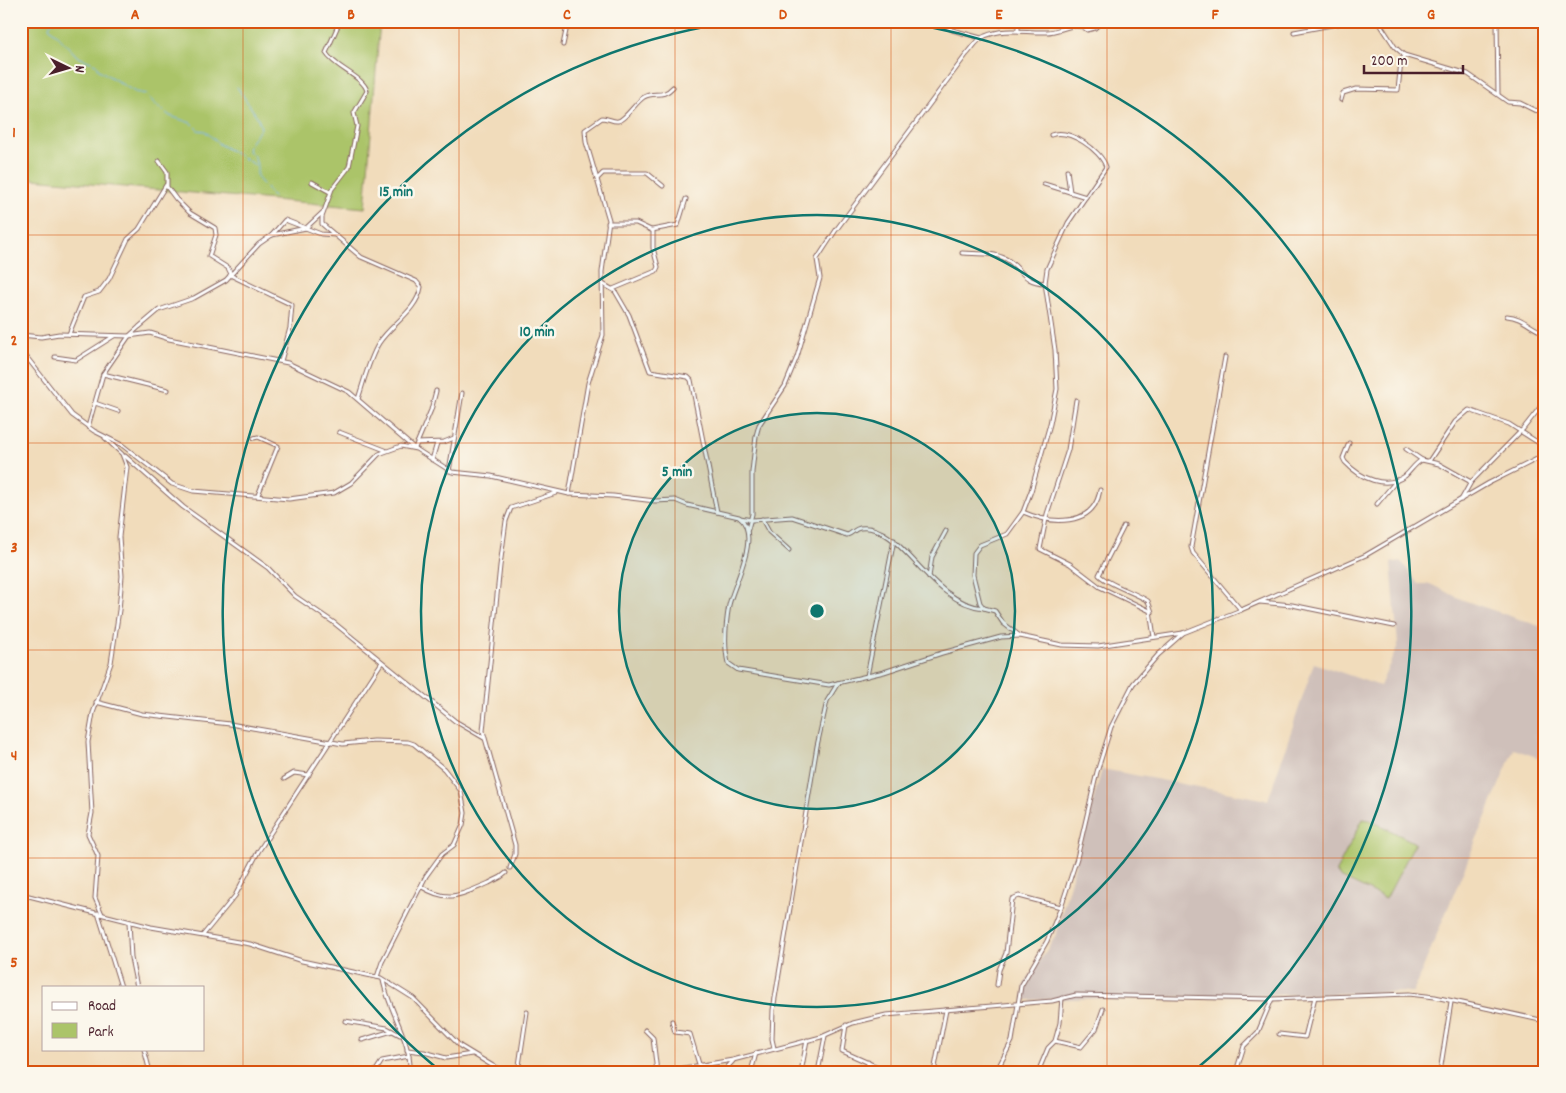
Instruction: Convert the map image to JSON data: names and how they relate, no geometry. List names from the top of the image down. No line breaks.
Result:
{"legend":["Road","Park"],"scale_bar":"200 m","north":"right","grid":{"columns":["A","B","C","D","E","F","G"],"rows":["1","2","3","4","5"]},"rings":["15 min","10 min","5 min"]}
